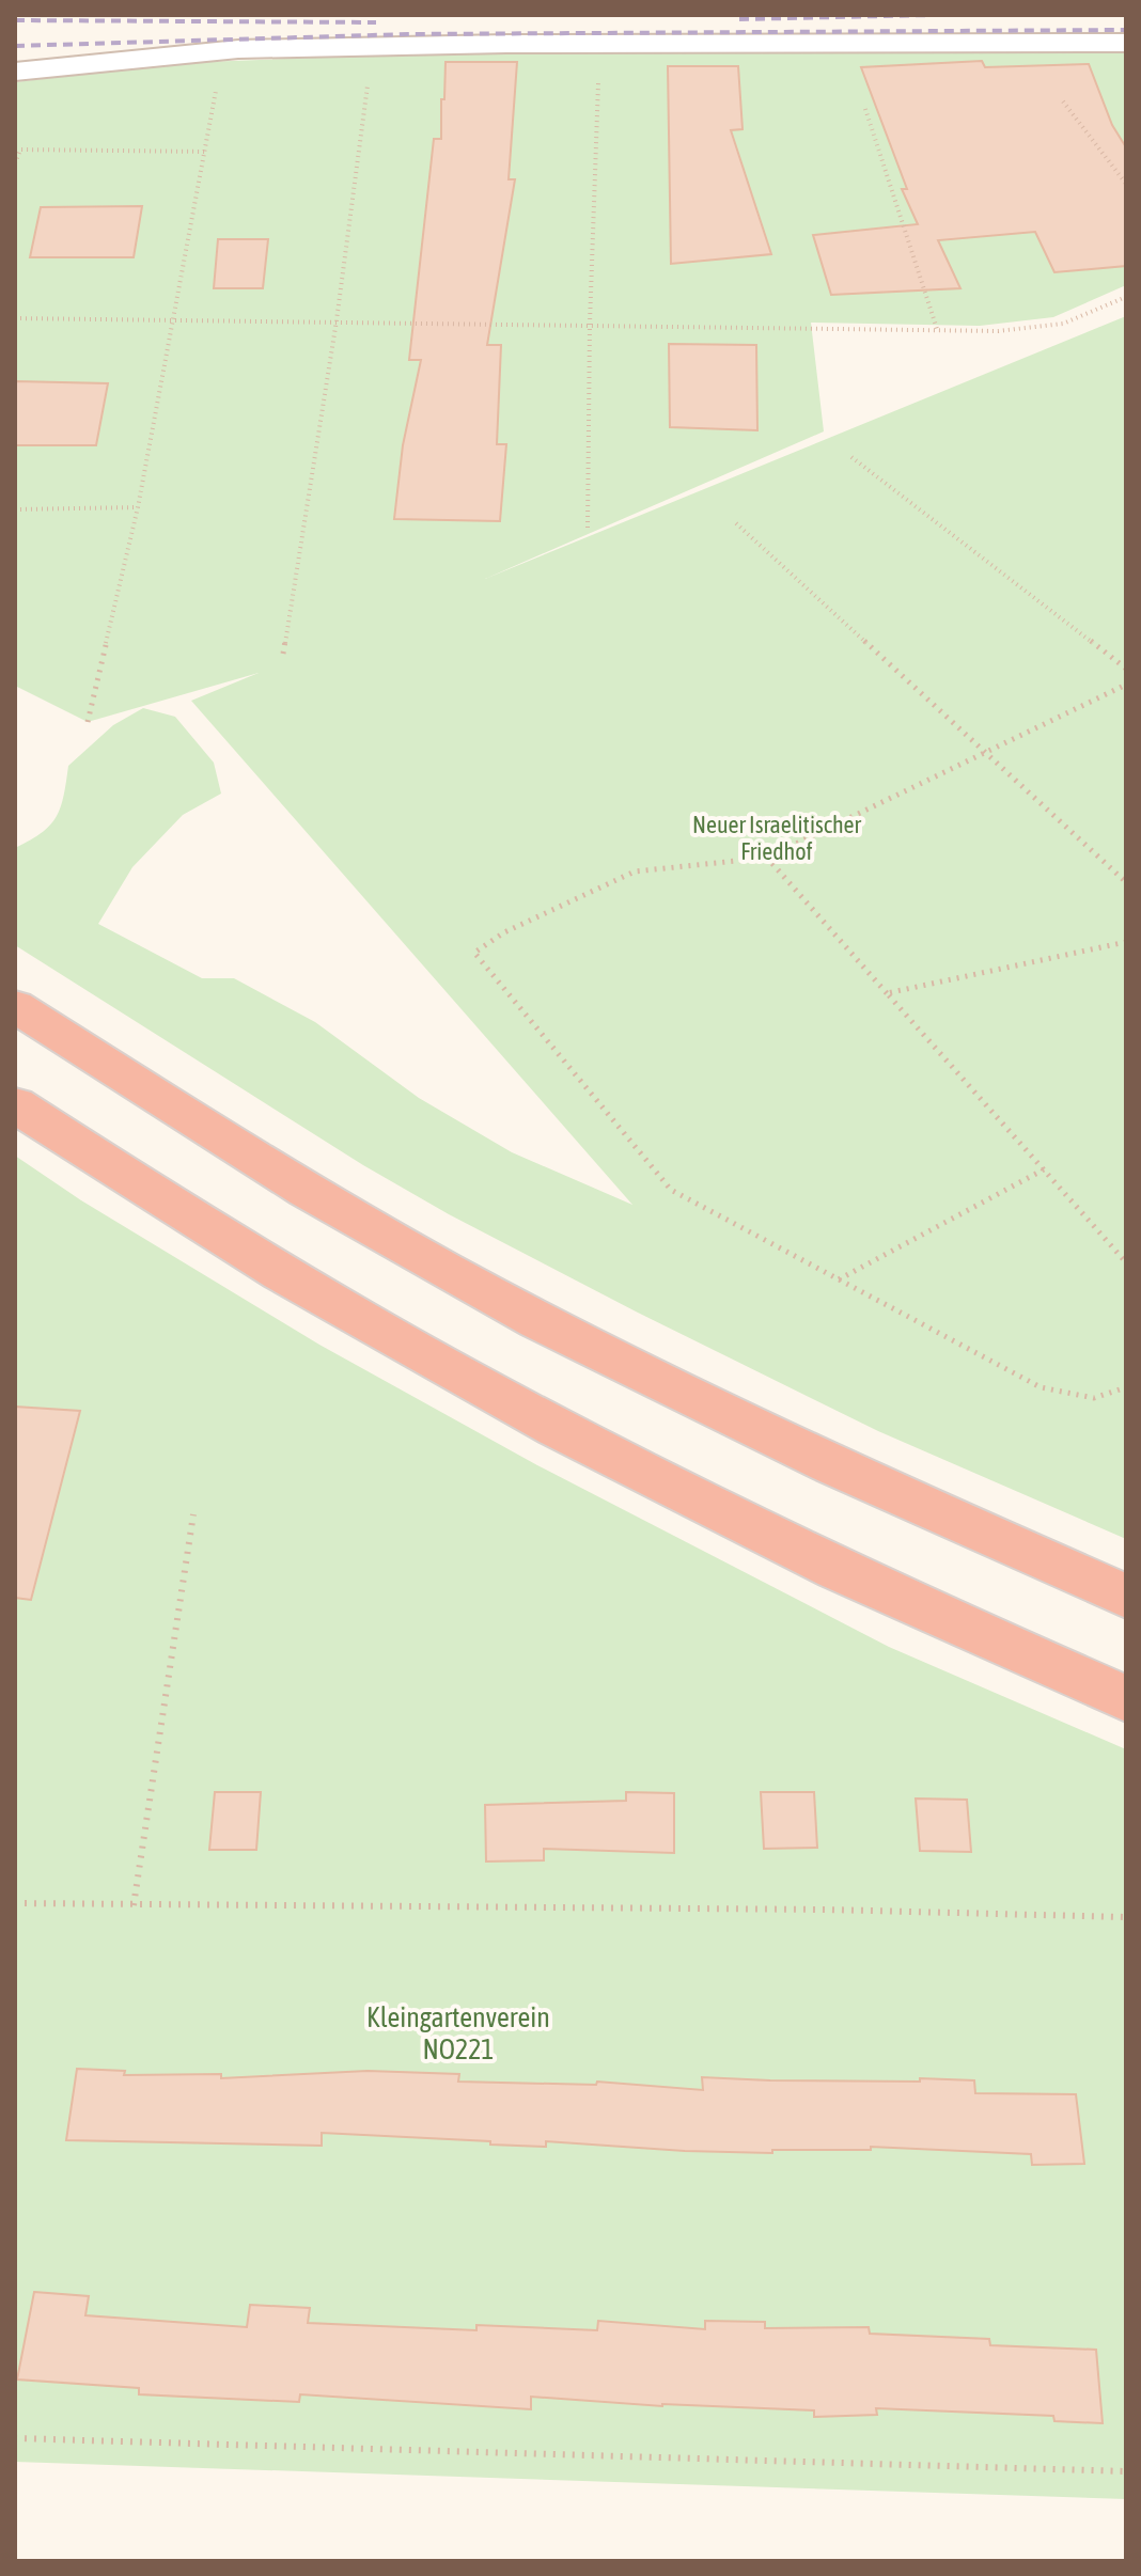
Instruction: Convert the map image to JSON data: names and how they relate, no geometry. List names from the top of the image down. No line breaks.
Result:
{"parks":["Neuer Israelitischer Friedhof","Kleingartenverein NO221"]}
